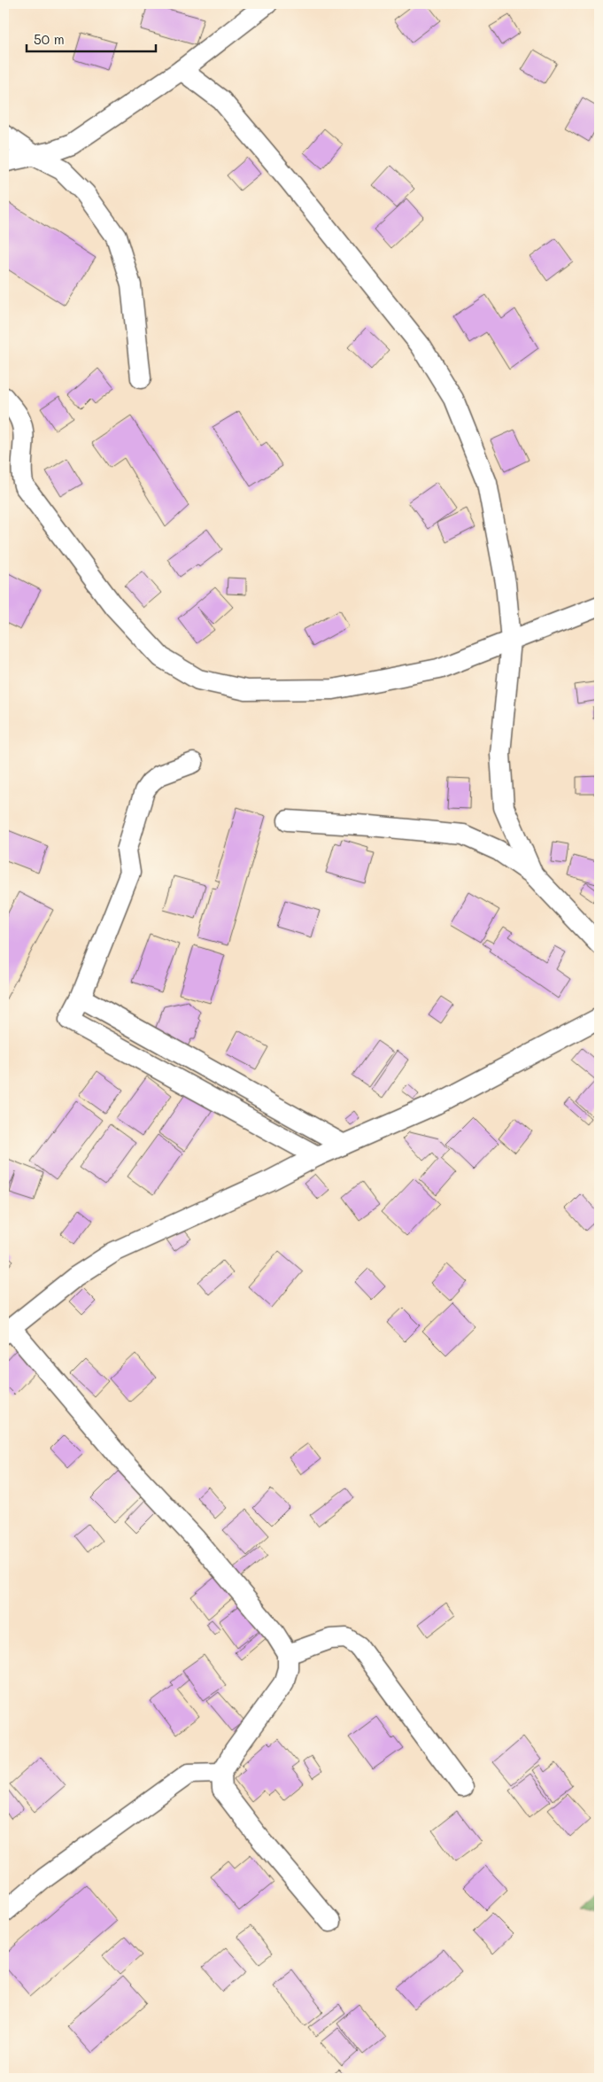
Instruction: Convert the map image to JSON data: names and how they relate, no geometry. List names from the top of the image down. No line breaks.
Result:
{"scale_bar":"50 m"}
